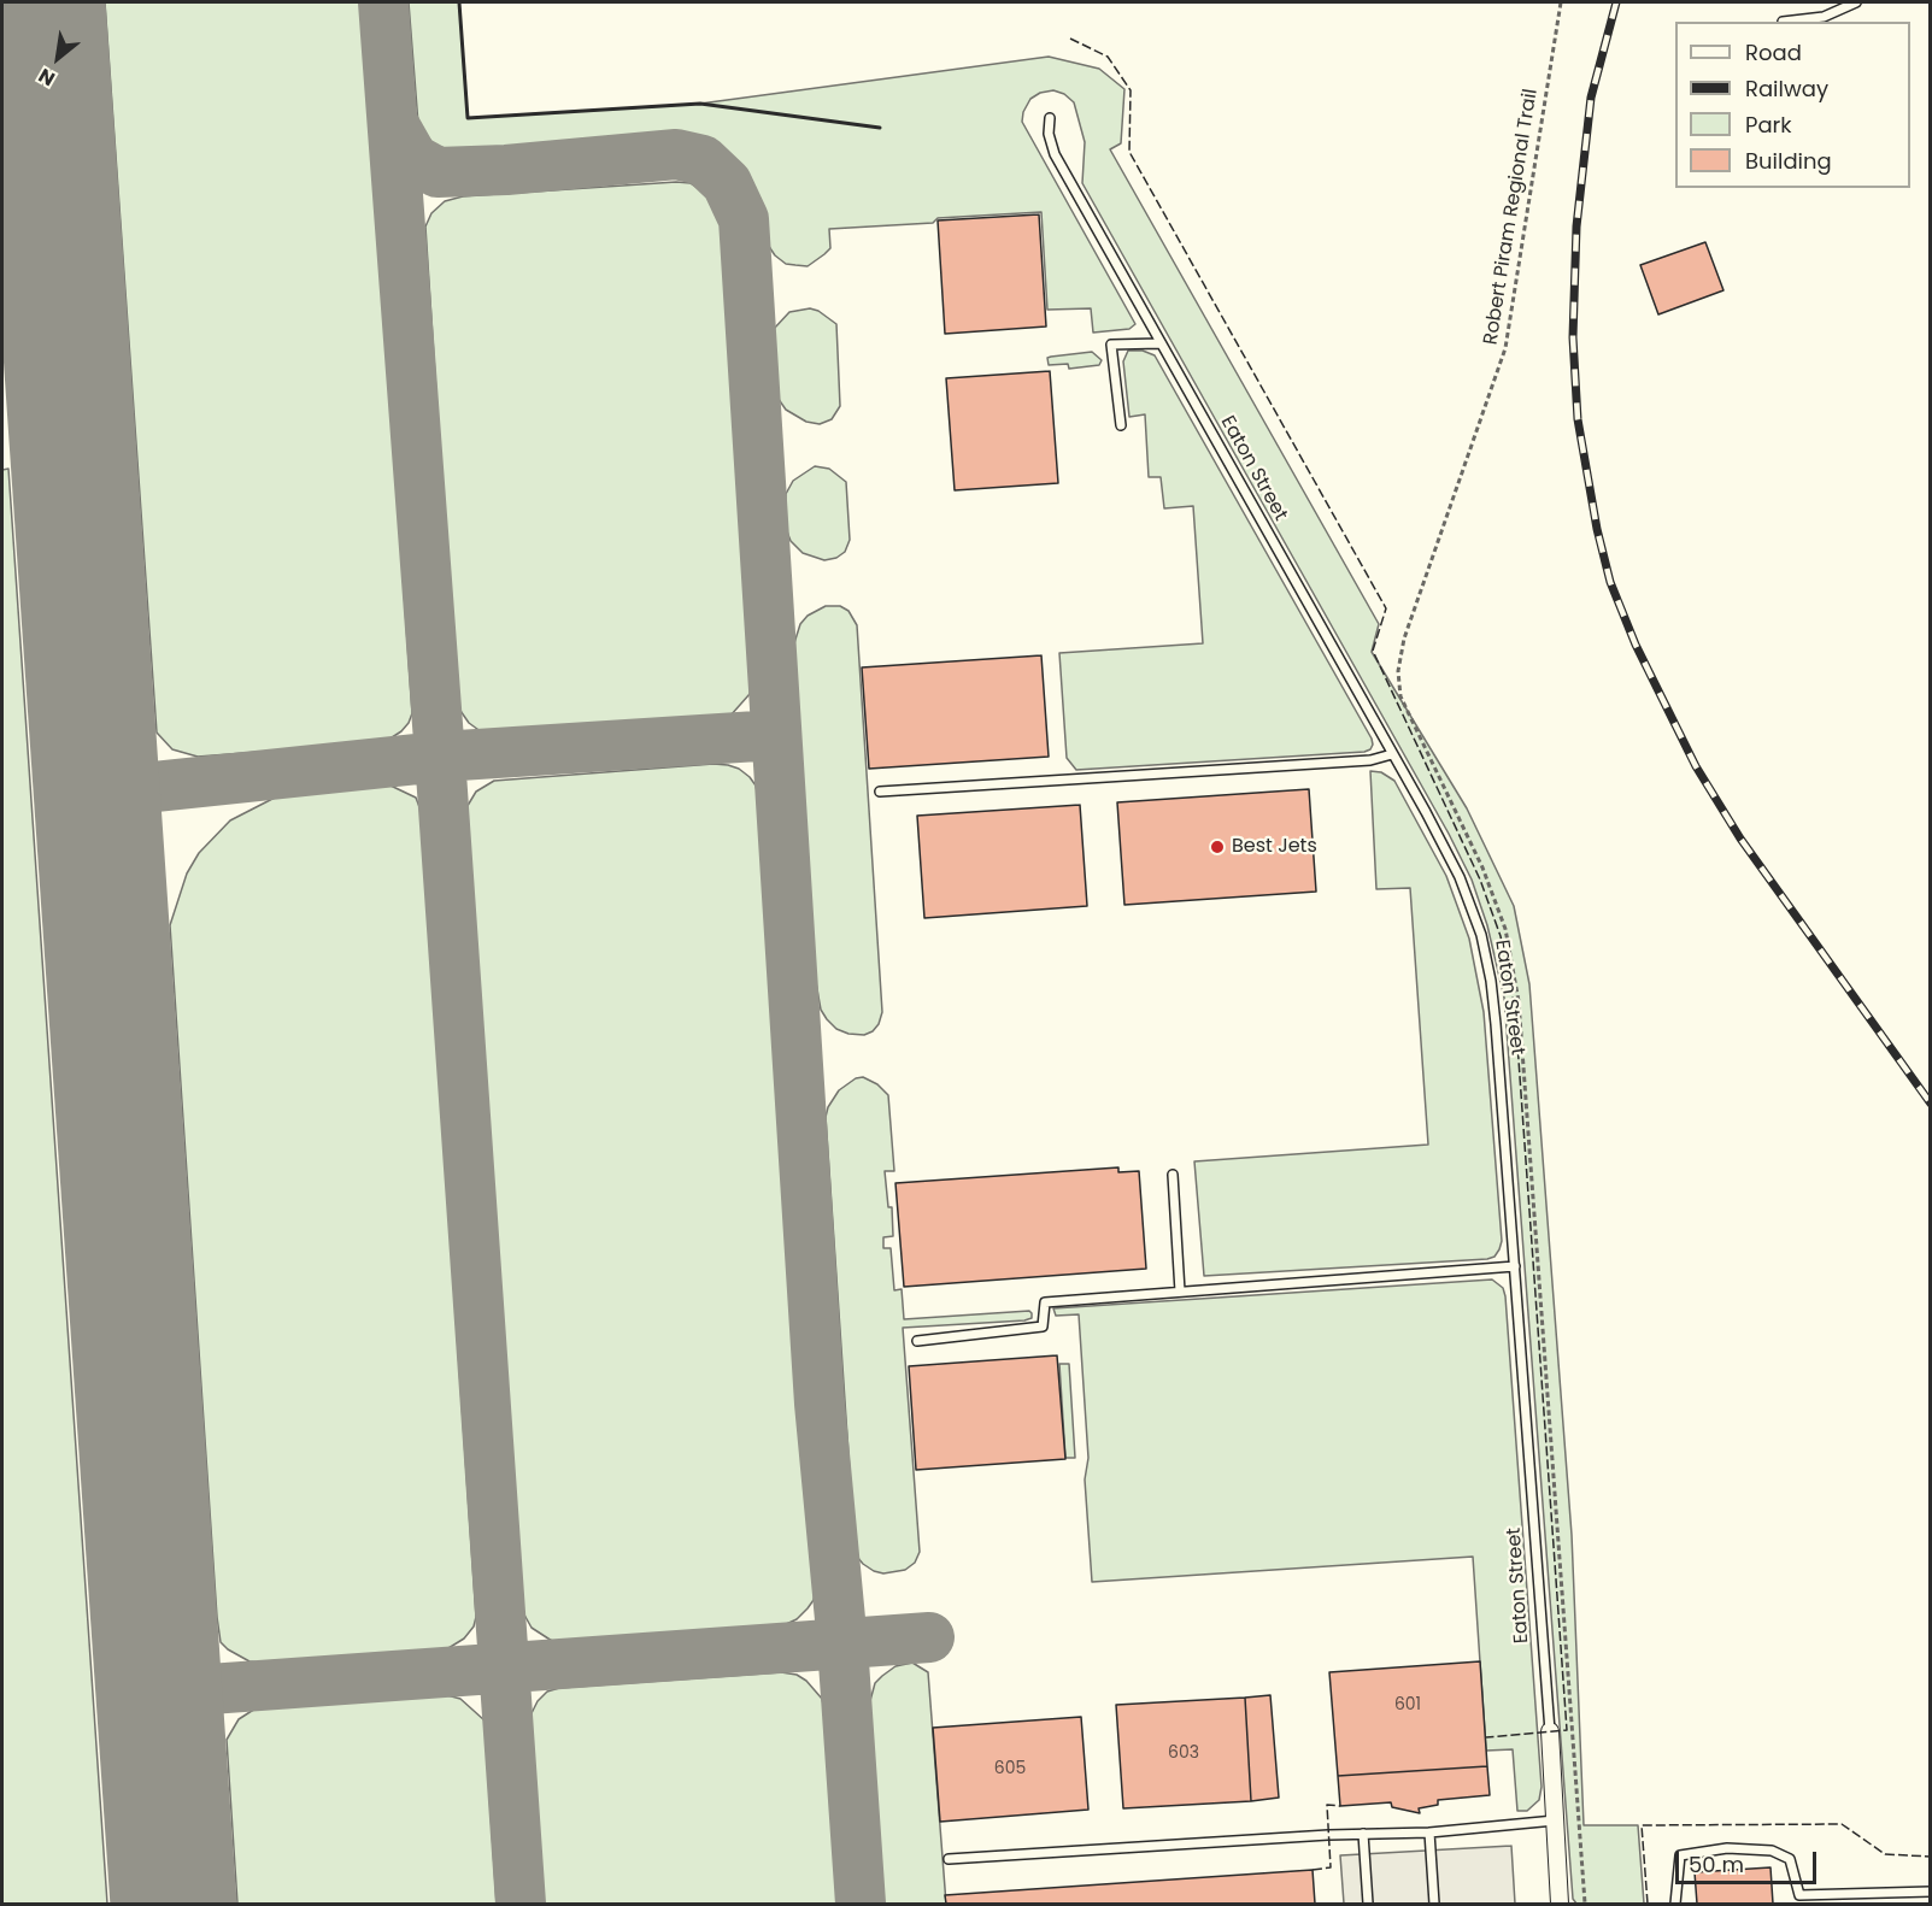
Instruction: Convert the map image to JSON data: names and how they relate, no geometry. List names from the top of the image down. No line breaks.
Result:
{"streets":{"street":["Eaton Street"],"path":["Robert Piram Regional Trail"]},"places":["Best Jets"],"house_numbers":["601","603","605"],"legend":["Road","Railway","Park","Building"],"scale_bar":"50 m","north":"bottom left"}
